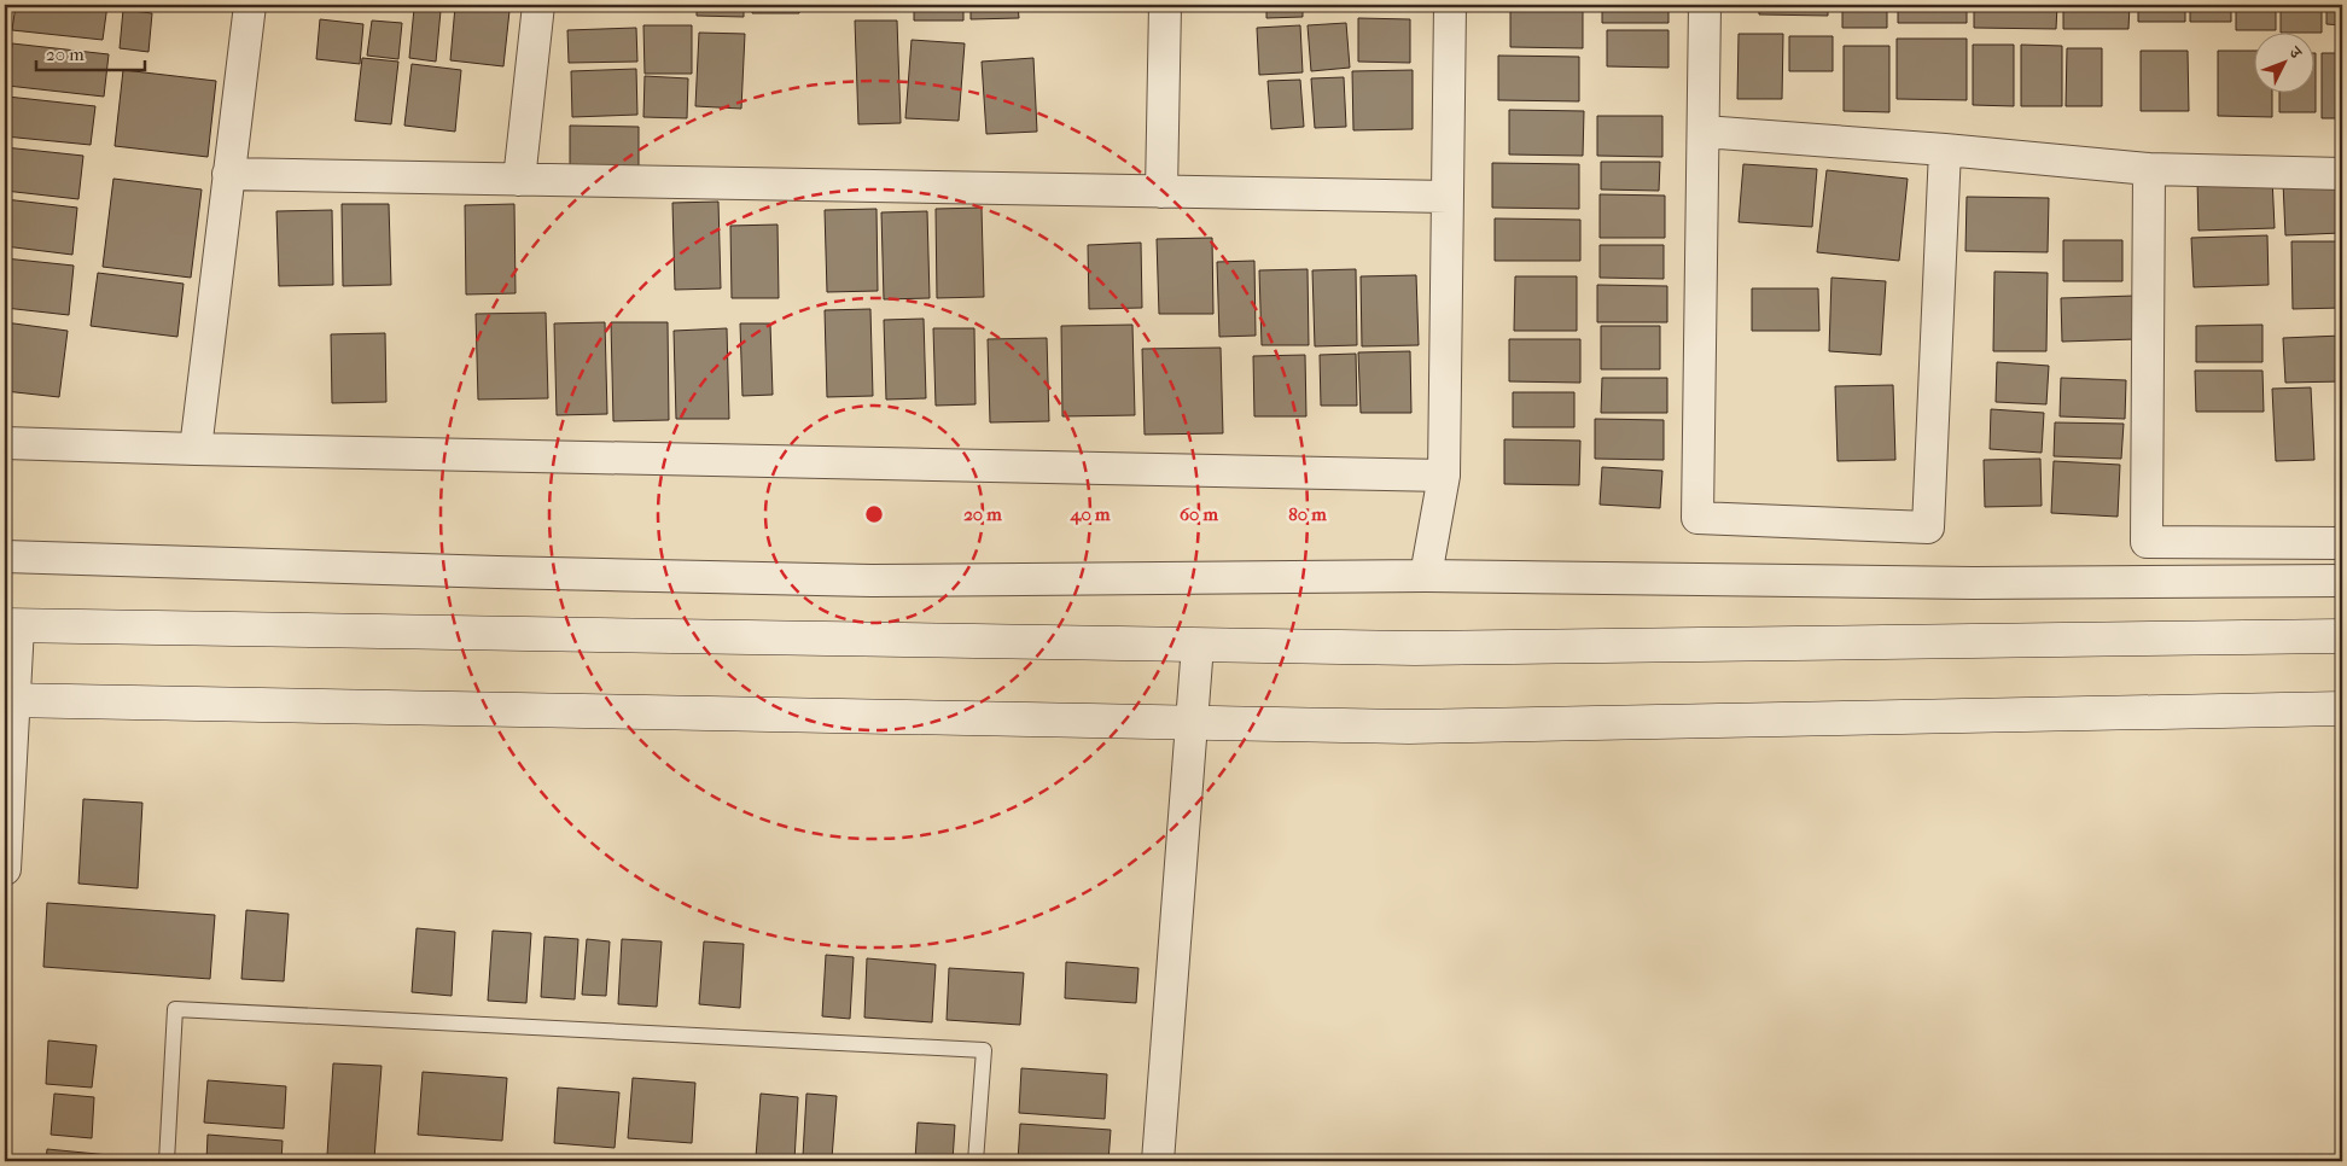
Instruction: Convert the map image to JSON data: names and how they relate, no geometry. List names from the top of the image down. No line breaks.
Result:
{"scale_bar":"20 m","north":"top right","rings":["20 m","40 m","60 m","80 m"]}
